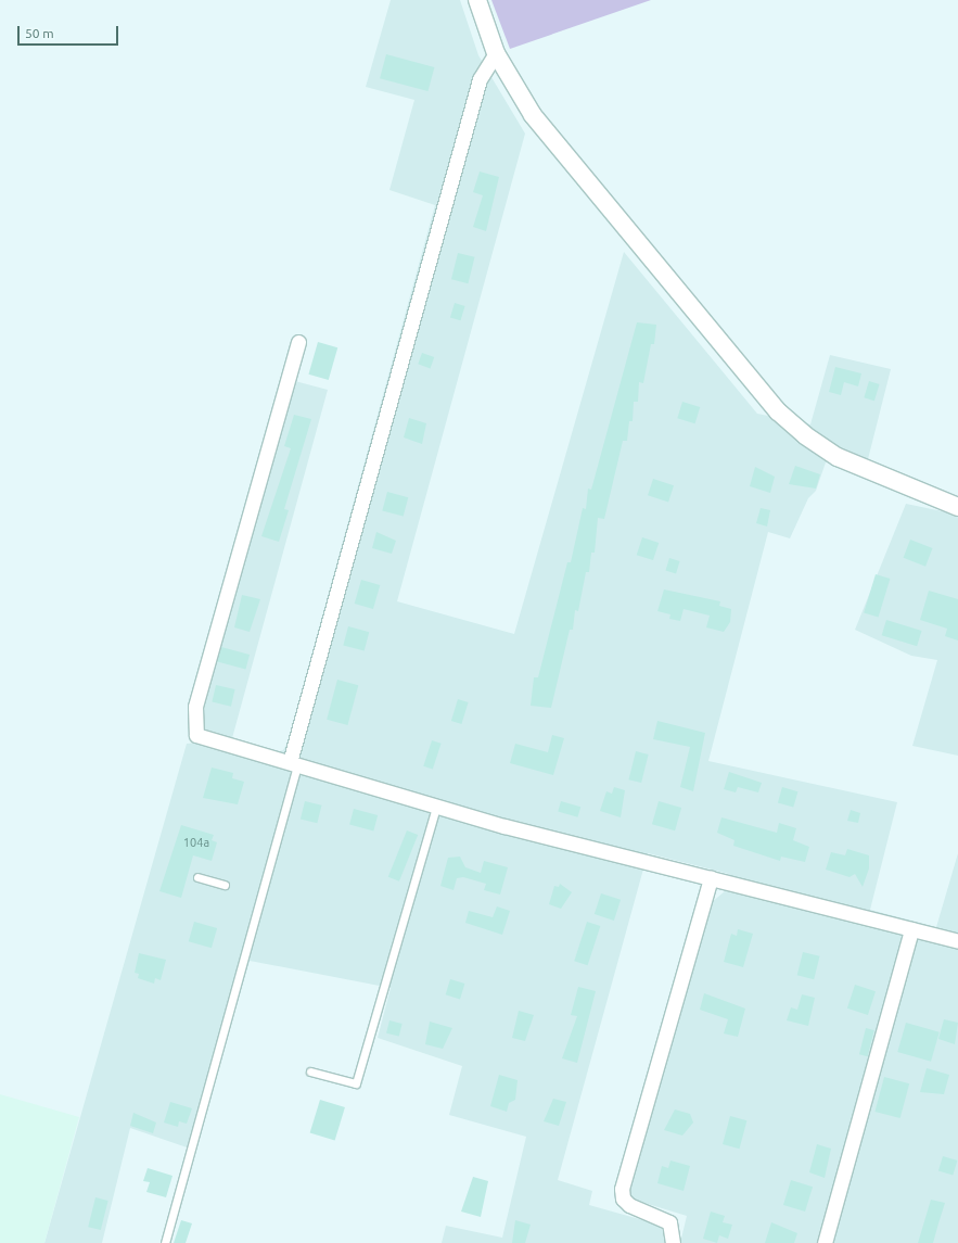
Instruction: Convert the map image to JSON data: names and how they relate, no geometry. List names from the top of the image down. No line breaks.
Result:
{"house_numbers":["104a"],"scale_bar":"50 m"}
